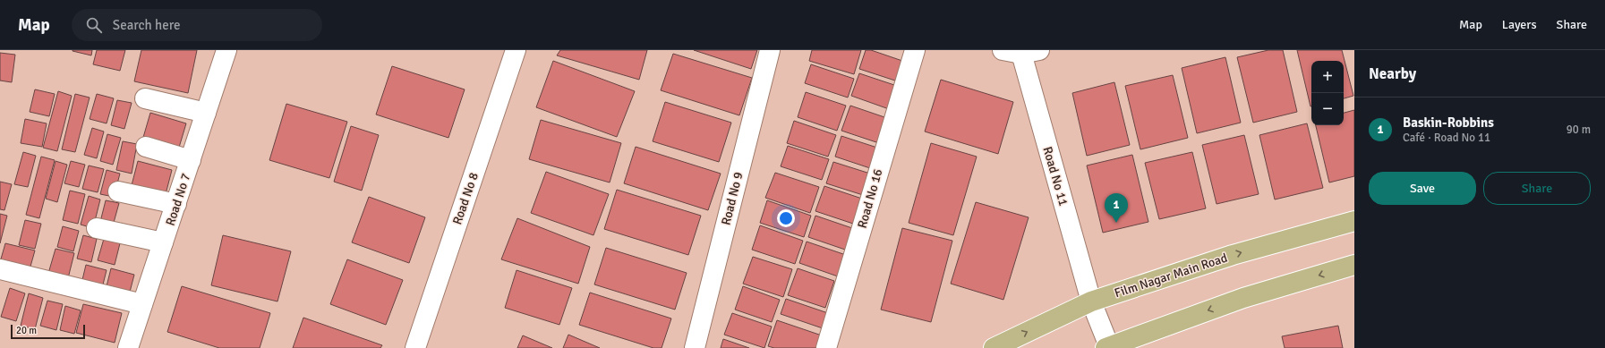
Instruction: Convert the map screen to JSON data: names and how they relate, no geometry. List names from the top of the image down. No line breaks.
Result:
{"streets":{"main road":["Film Nagar Main Road"],"street":["Road No 11","Road No 8","Road No 9","Road No 16","Road No 7"]},"crossings":[["Road No 11","Film Nagar Main Road"]],"scale_bar":"20 m","page":{"header":"Map","search":"Search here","nav":["Map","Layers","Share"],"heading":"Nearby","map_buttons":["+","−"],"list":[{"mark":"1","name":"Baskin-Robbins","note":"Café · Road No 11","value":"90 m"}],"buttons":["Save","Share"],"pins":"1","scale":"20 m"}}
